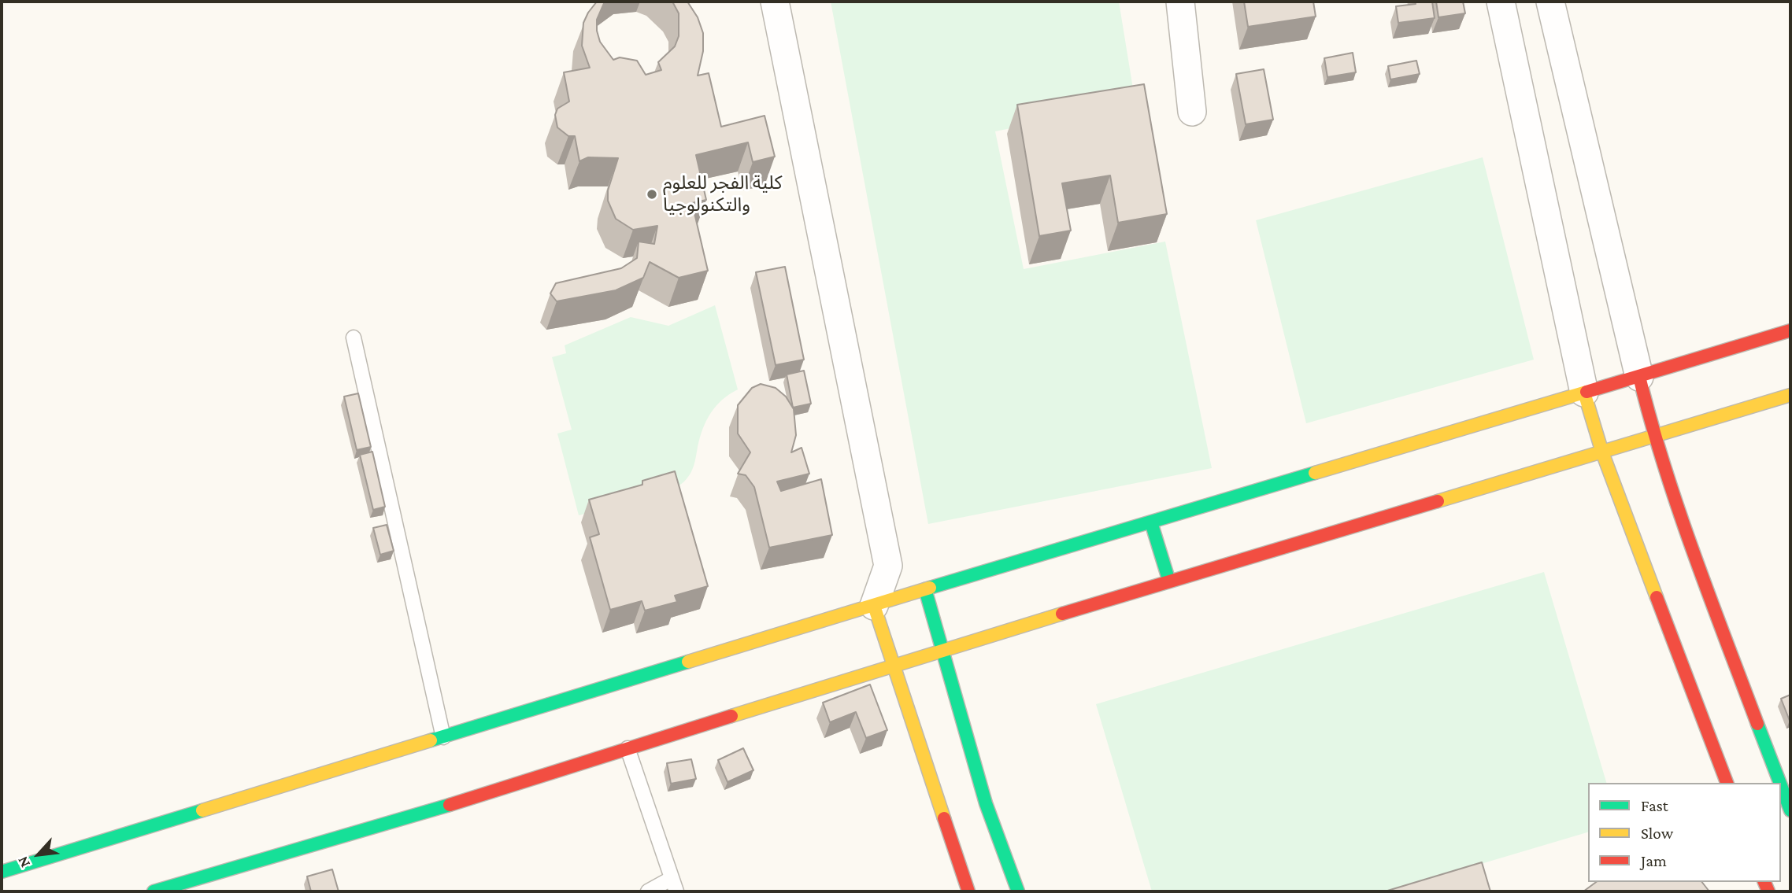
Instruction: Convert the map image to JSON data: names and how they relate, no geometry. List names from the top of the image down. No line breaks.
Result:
{"places":["كلية الفجر للعلوم والتكنولوجيا"],"legend":["Fast","Slow","Jam"],"north":"bottom left"}
